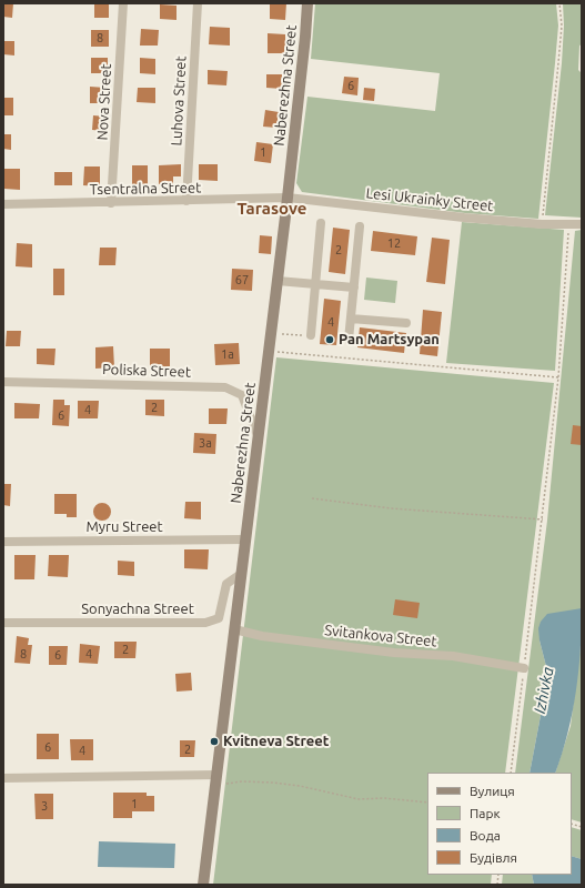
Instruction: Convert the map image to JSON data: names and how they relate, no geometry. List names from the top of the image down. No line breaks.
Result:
{"streets":{"street":["Naberezhna Street","Luhova Street","Nova Street","Tsentralna Street","Lesi Ukrainky Street","Poliska Street","Myru Street","Sonyachna Street","Svitankova Street"]},"crossings":[["Naberezhna Street","Tsentralna Street"],["Naberezhna Street","Lesi Ukrainky Street"],["Naberezhna Street","Poliska Street"],["Naberezhna Street","Myru Street"],["Naberezhna Street","Sonyachna Street"],["Naberezhna Street","Svitankova Street"],["Luhova Street","Tsentralna Street"],["Nova Street","Tsentralna Street"],["Tsentralna Street","Lesi Ukrainky Street"]],"districts":["Tarasove"],"water":["Izhivka"],"places":["Pan Martsypan","Kvitneva Street"],"house_numbers":["8","6","1","12","2","67","4","1а","2","4","6","3а","2","8","4","6","6","2","4","1","3"],"legend":["Вулиця","Парк","Вода","Будівля"]}
